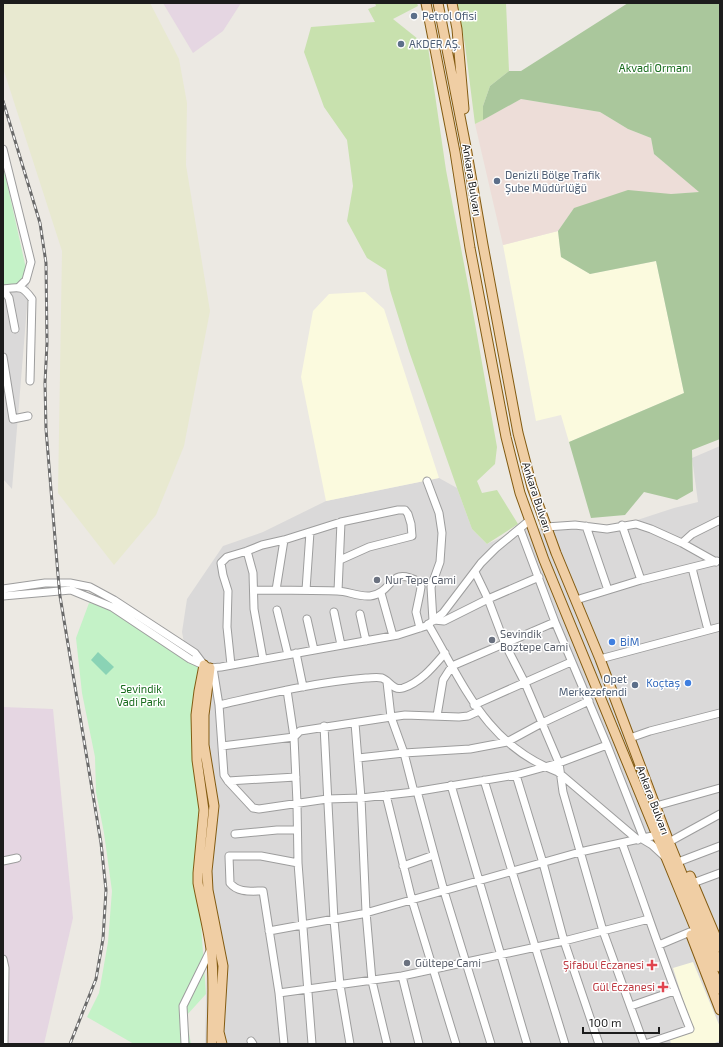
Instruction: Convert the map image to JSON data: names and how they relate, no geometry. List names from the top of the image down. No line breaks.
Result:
{"streets":{"main road":["Ankara Bulvarı"]},"parks":["Akvadi Ormanı","Sevindik Vadi Parkı"],"places":{"other":["Petrol Ofisi","AKDER AŞ.","Denizli Bölge Trafik Şube Müdürlüğü","Nur Tepe Cami","Sevindik Boztepe Cami","BİM","Koçtaş","Opet Merkezefendi","Gültepe Cami"],"health":["Şifabul Eczanesi","Gül Eczanesi"]},"scale_bar":"100 m"}
